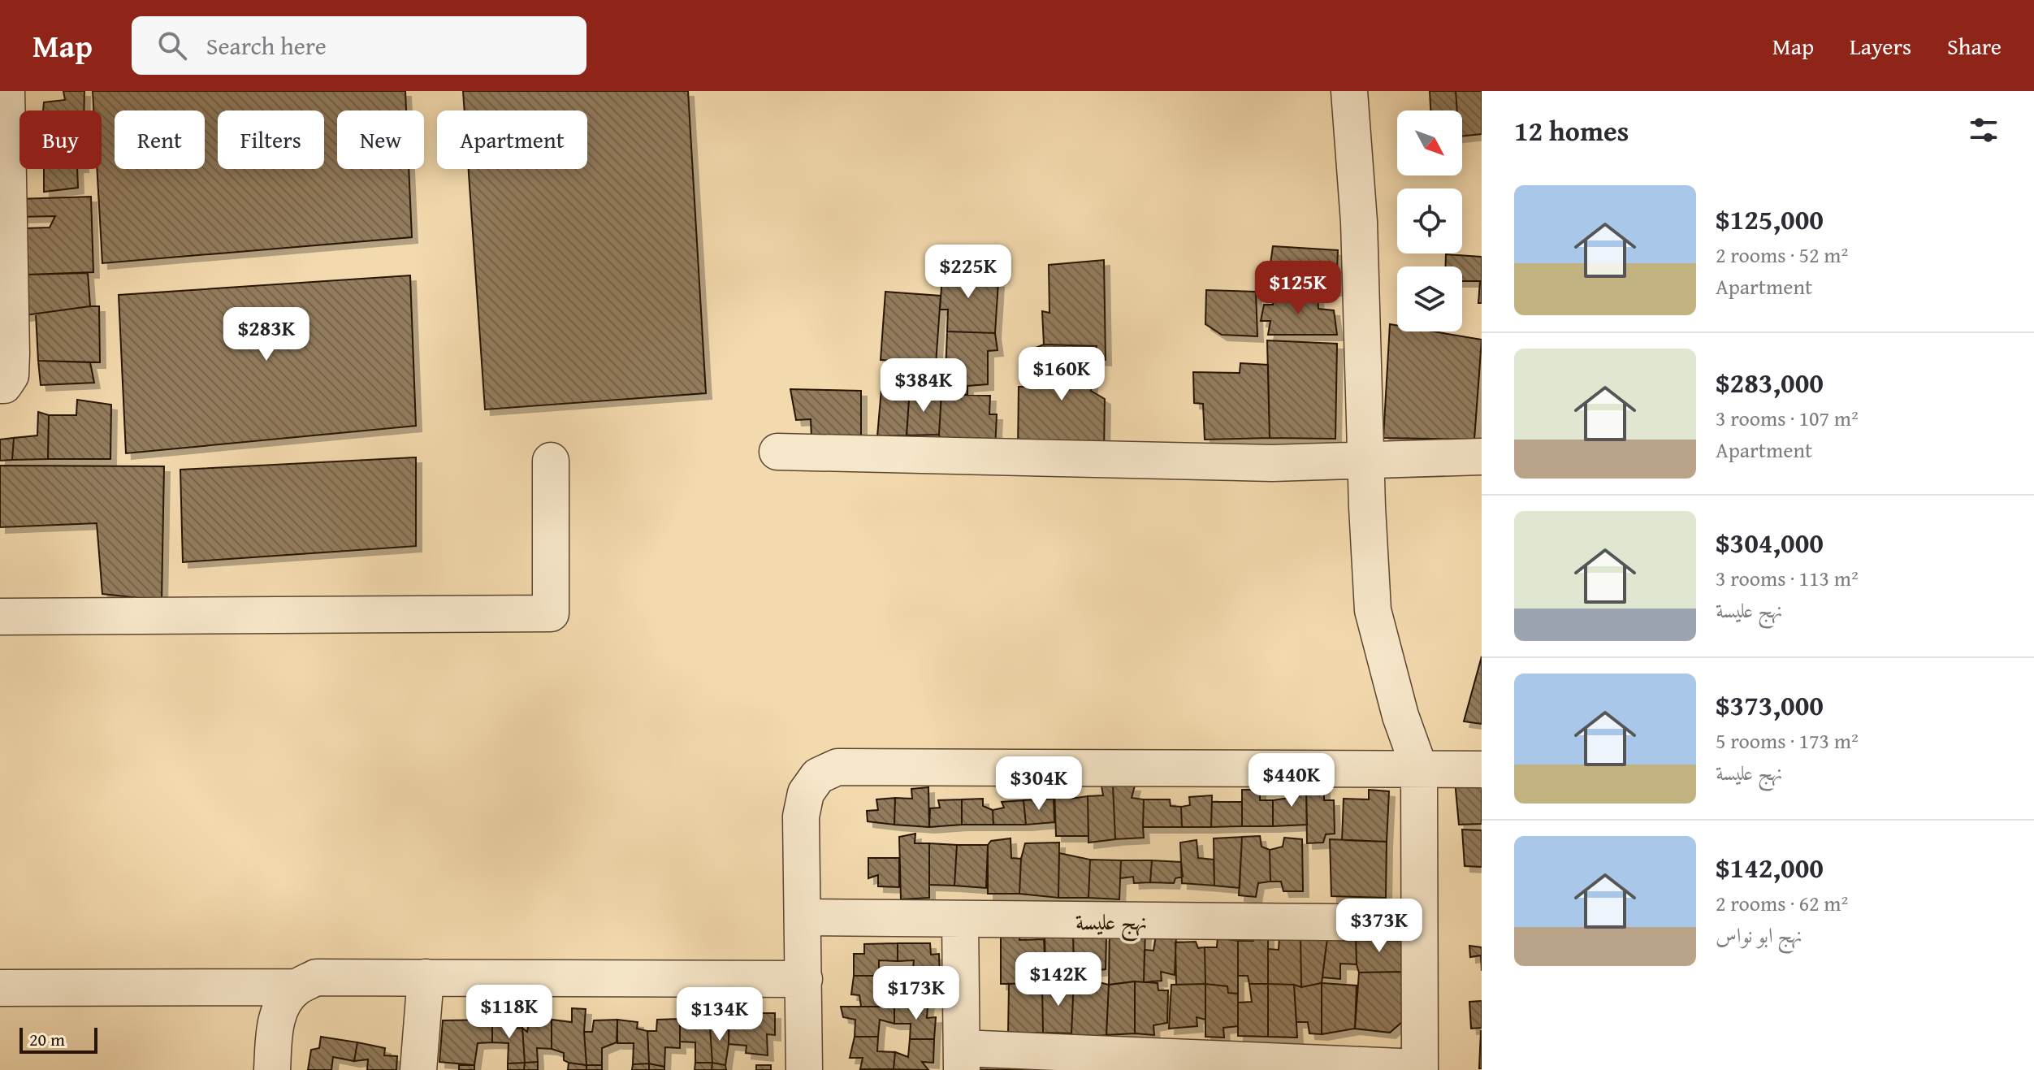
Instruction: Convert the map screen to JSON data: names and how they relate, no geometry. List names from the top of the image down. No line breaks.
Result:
{"streets":{"street":["نهج عليسة"]},"scale_bar":"20 m","north":"bottom right","page":{"header":"Map","search":"Search here","nav":["Map","Layers","Share"],"heading":"12 homes","chip":["Buy","Rent","Filters","New","Apartment"],"list":[{"name":"$125,000","note":"2 rooms · 52 m² · Apartment"},{"name":"$283,000","note":"3 rooms · 107 m² · Apartment"},{"name":"$304,000","note":"3 rooms · 113 m² · نهج عليسة"},{"name":"$373,000","note":"5 rooms · 173 m² · نهج عليسة"},{"name":"$142,000","note":"2 rooms · 62 m² · نهج ابو نواس"}],"price":["$225K","$125K","$283K","$160K","$384K","$440K","$304K","$373K","$142K","$173K","$118K","$134K"],"scale":"20 m"}}
